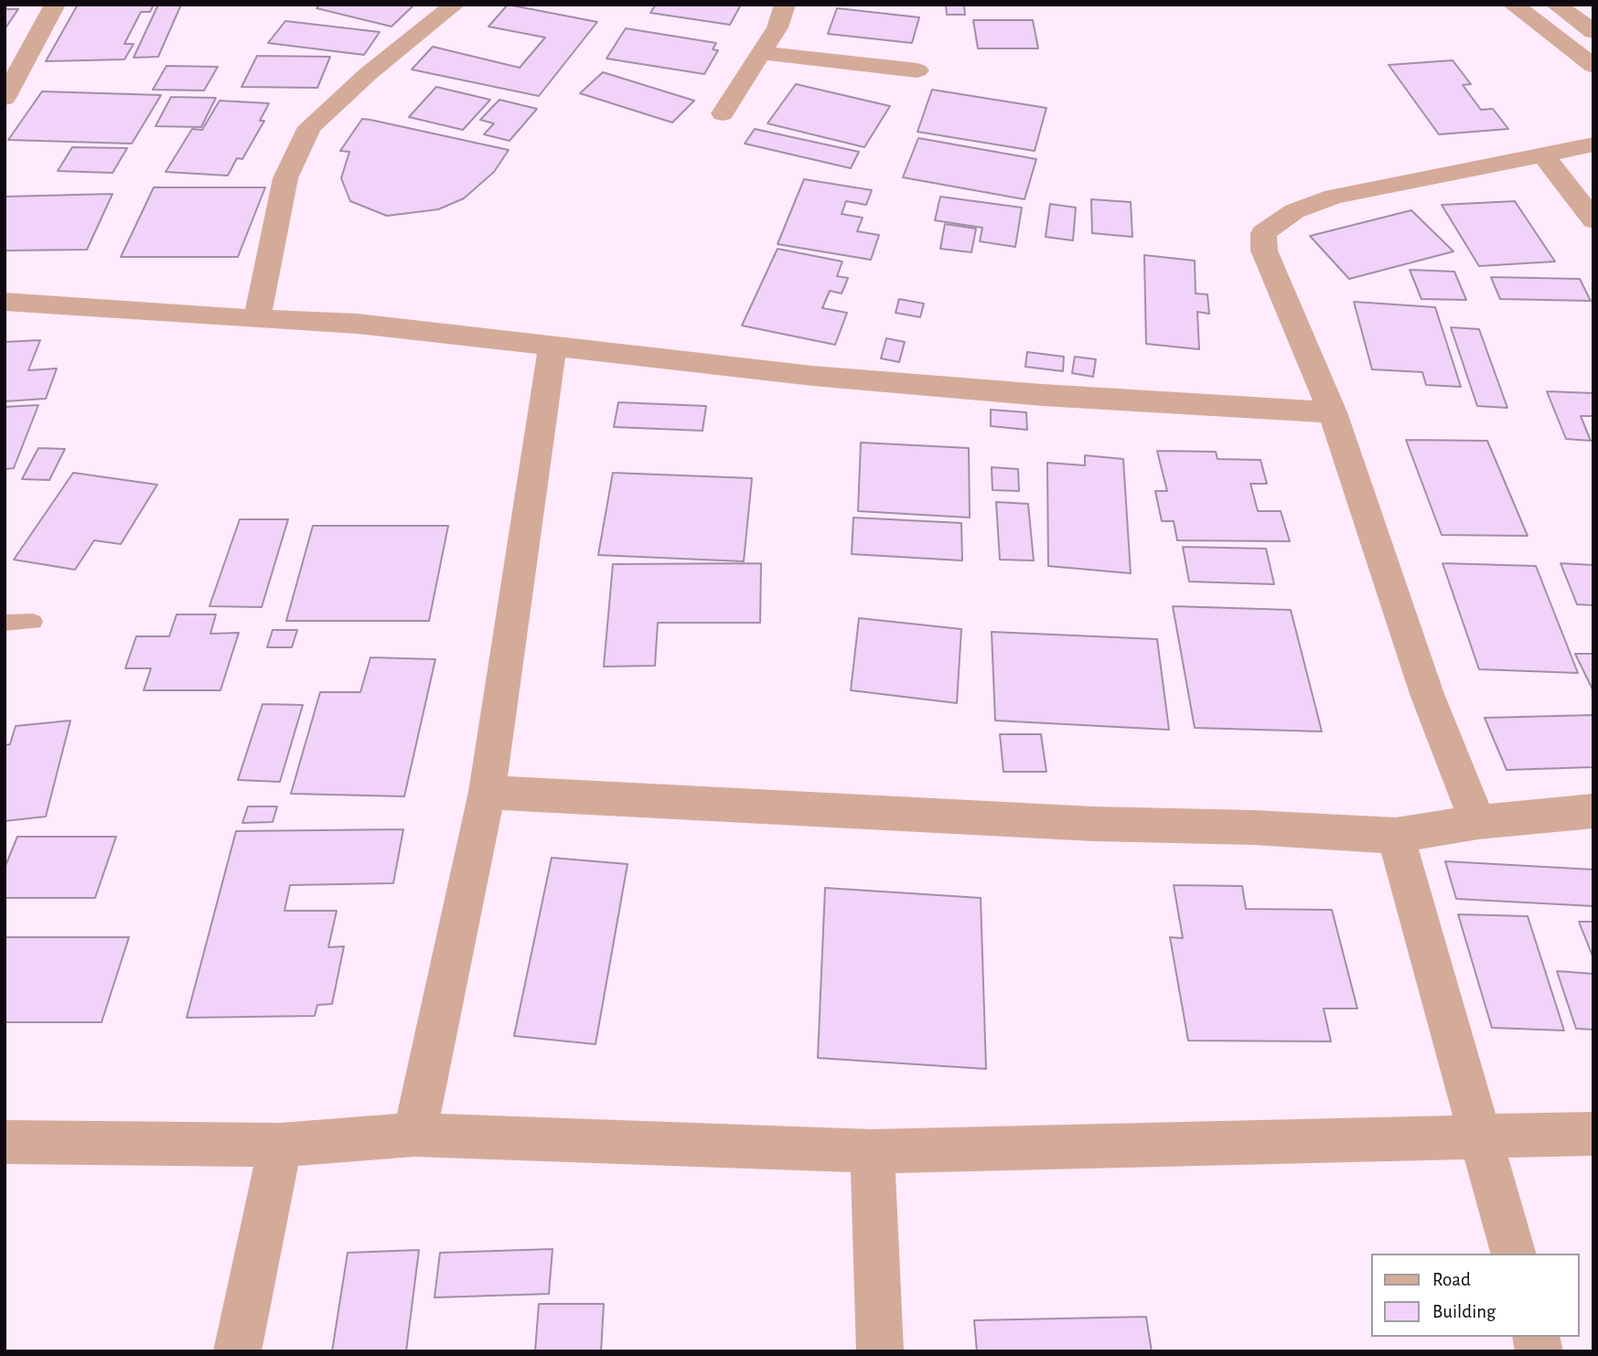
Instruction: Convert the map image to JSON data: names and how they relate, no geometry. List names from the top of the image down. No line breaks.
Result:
{"legend":["Road","Building"]}
